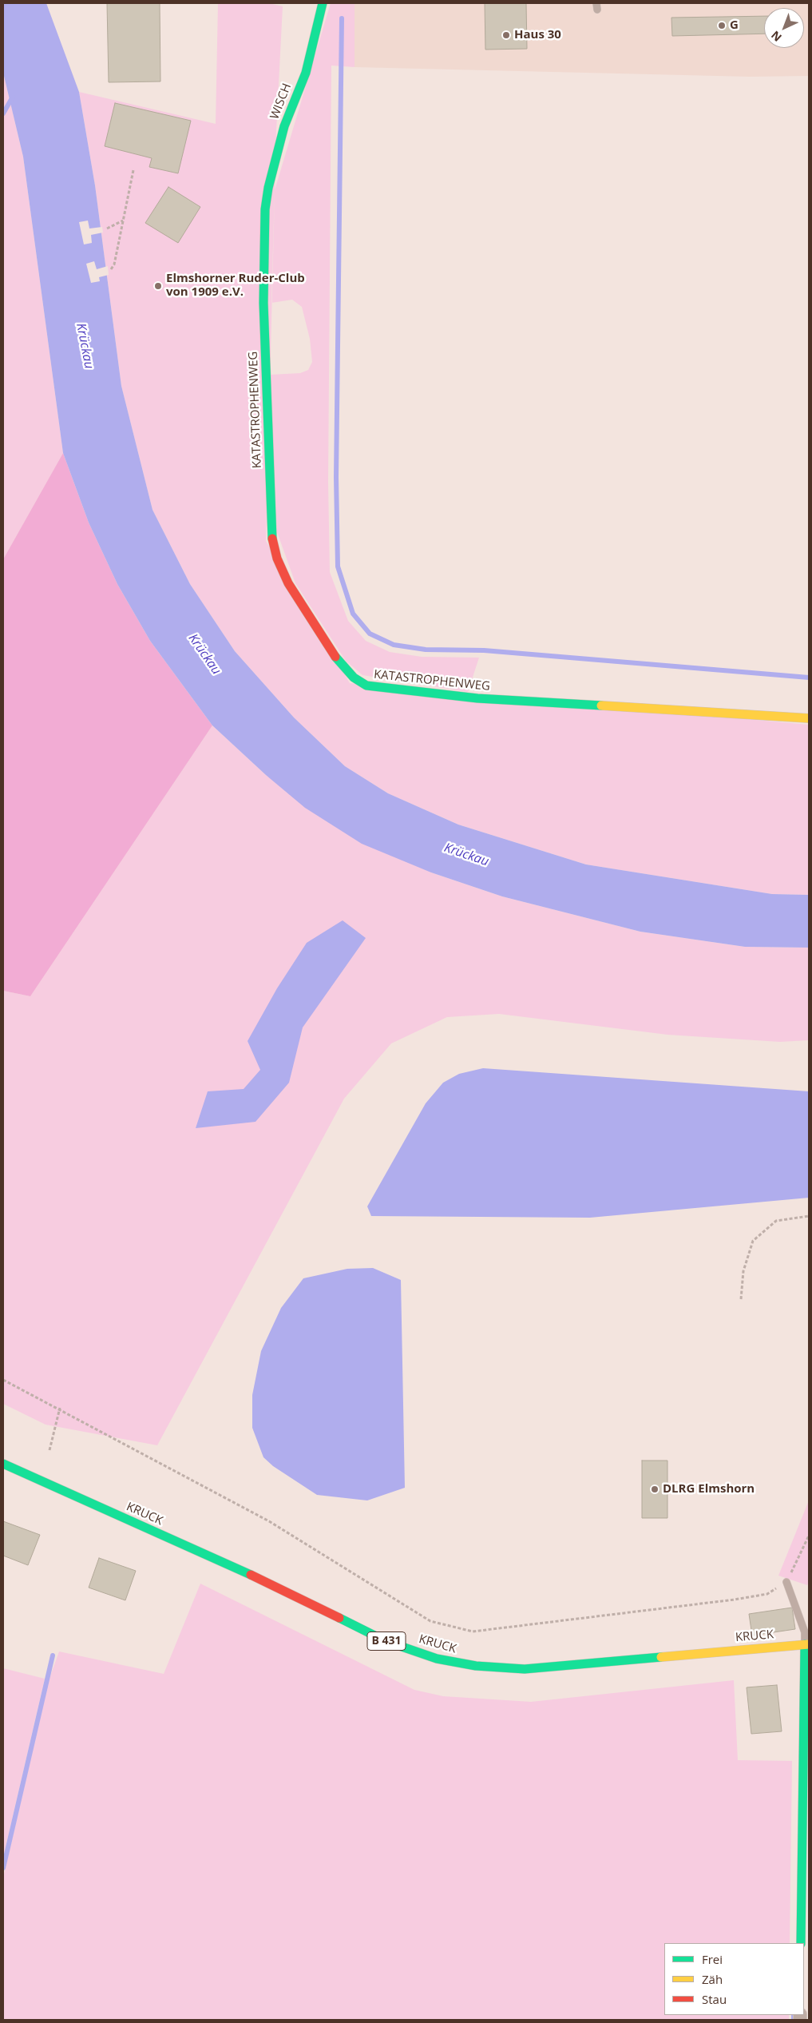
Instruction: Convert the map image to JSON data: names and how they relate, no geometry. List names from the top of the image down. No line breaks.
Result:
{"streets":{"street":["WISCH","KATASTROPHENWEG","KRUCK","B 431"]},"crossings":[["WISCH","KATASTROPHENWEG"]],"water":["Krückau"],"places":["G","Haus 30","Elmshorner Ruder-Club von 1909 e.V.","DLRG Elmshorn"],"legend":["Frei","Zäh","Stau"],"north":"bottom left"}
